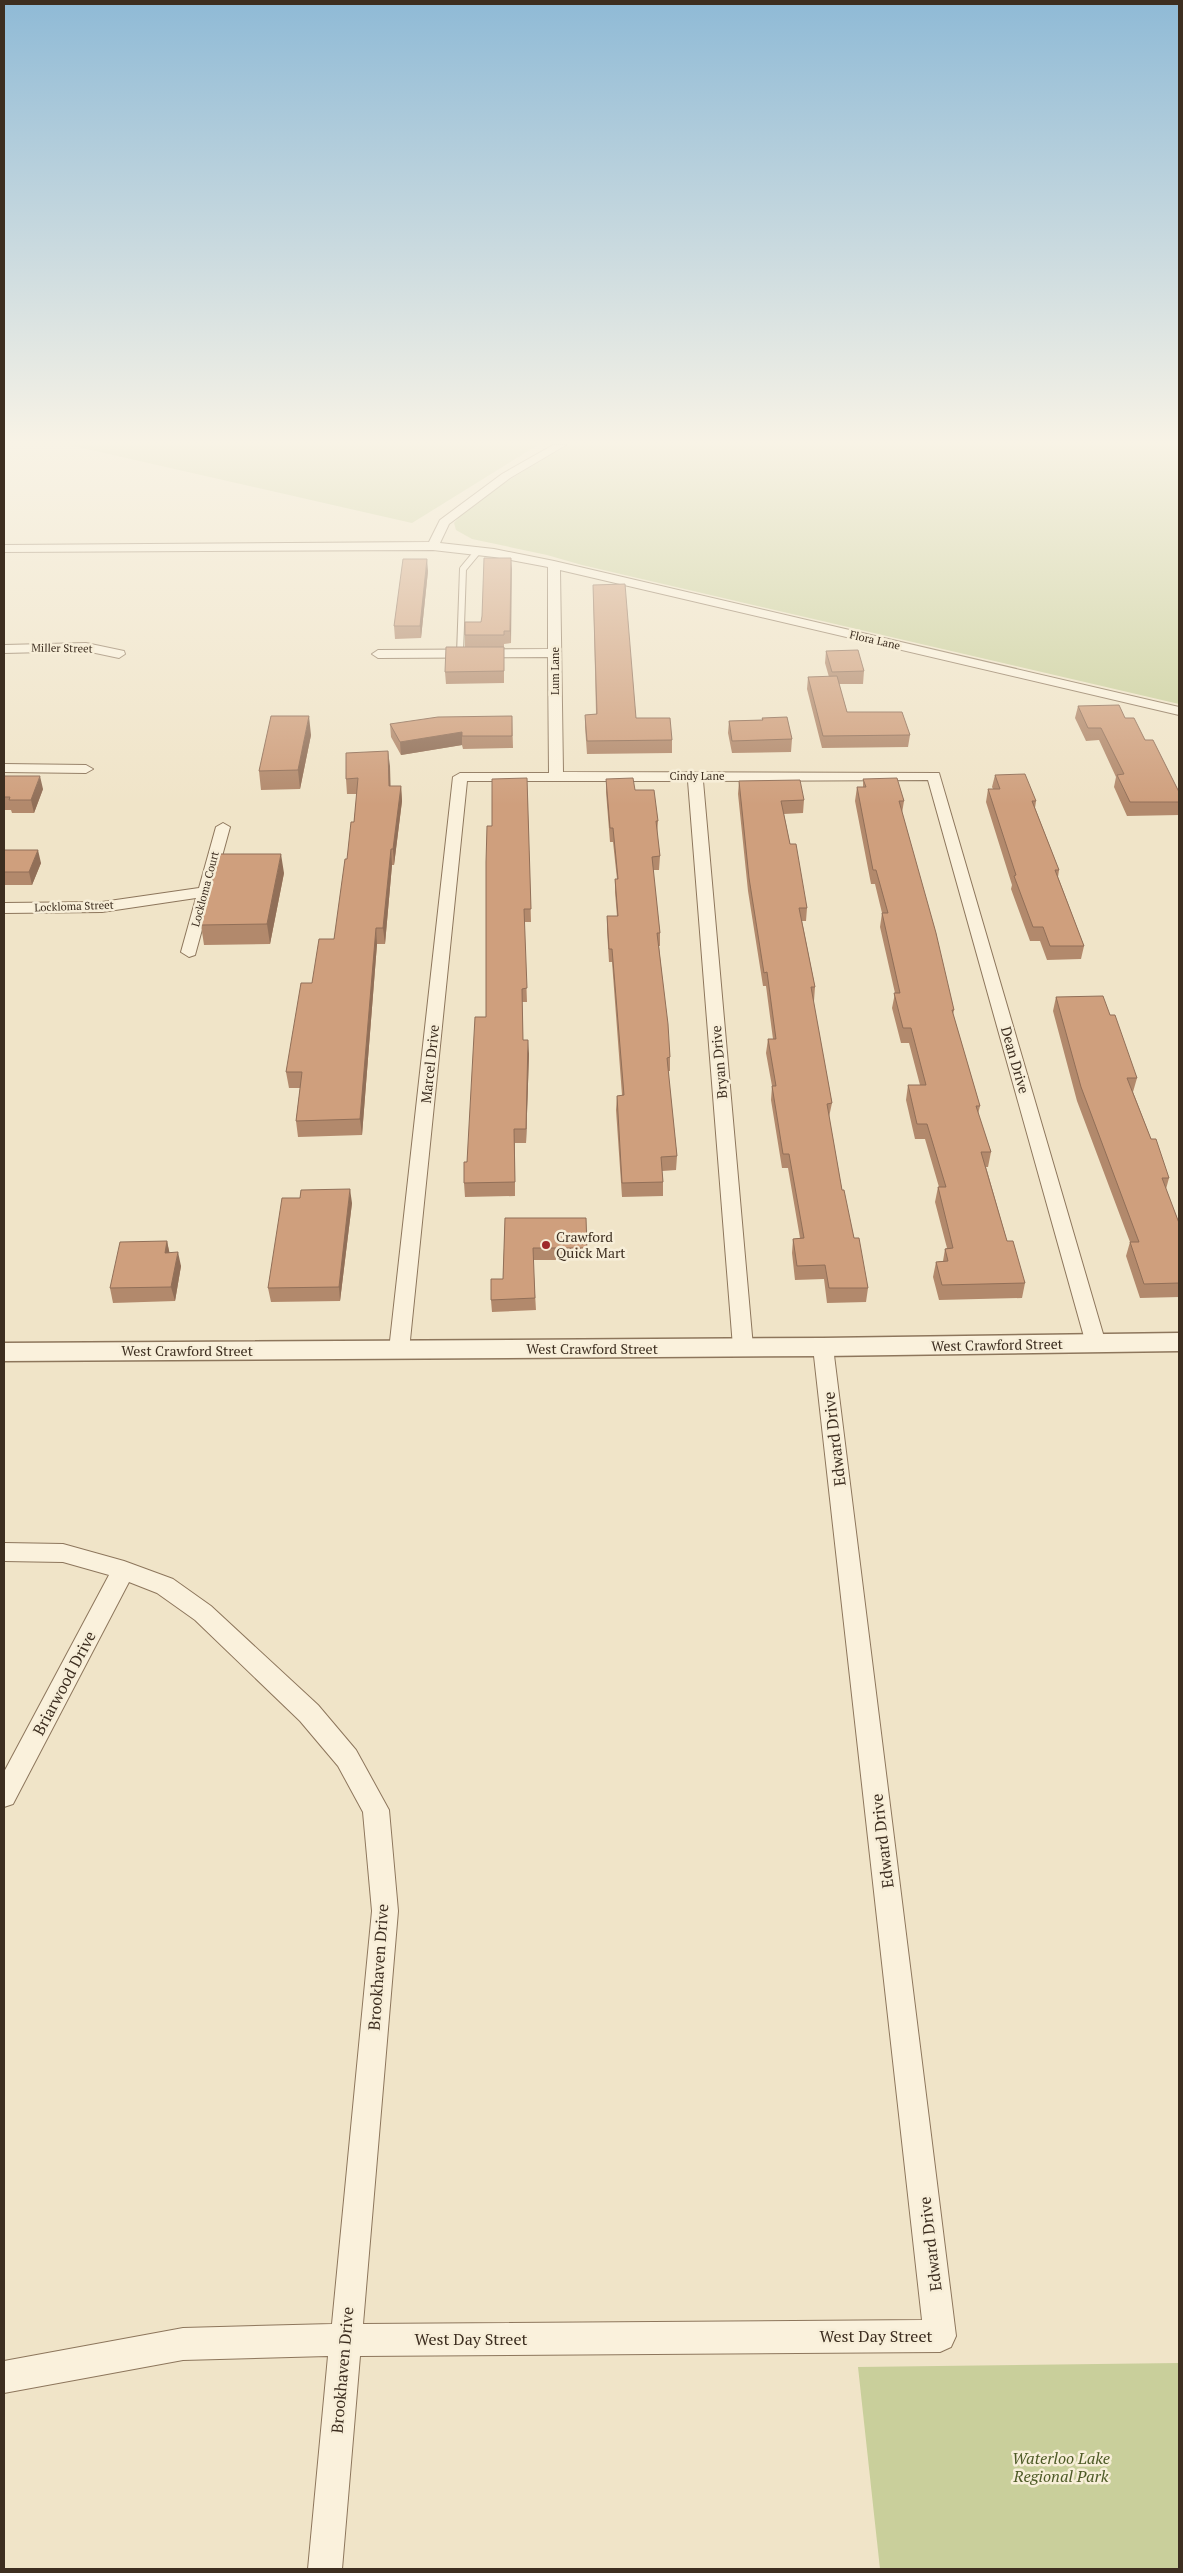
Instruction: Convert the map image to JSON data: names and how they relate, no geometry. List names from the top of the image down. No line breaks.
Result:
{"streets":{"street":["Flora Lane","Miller Street","Lum Lane","Cindy Lane","Lockloma Court","Lockloma Street","Dean Drive","Bryan Drive","Marcel Drive","West Crawford Street","Edward Drive","Briarwood Drive","Brookhaven Drive","West Day Street"]},"crossings":[["Flora Lane","Lum Lane"],["Lum Lane","Cindy Lane"],["Cindy Lane","Dean Drive"],["Cindy Lane","Bryan Drive"],["Cindy Lane","Marcel Drive"],["Lockloma Court","Lockloma Street"],["Dean Drive","West Crawford Street"],["Bryan Drive","West Crawford Street"],["Marcel Drive","West Crawford Street"],["West Crawford Street","Edward Drive"],["Edward Drive","West Day Street"],["Briarwood Drive","Brookhaven Drive"],["Brookhaven Drive","West Day Street"]],"parks":["Waterloo Lake Regional Park"],"places":["Crawford Quick Mart"]}
